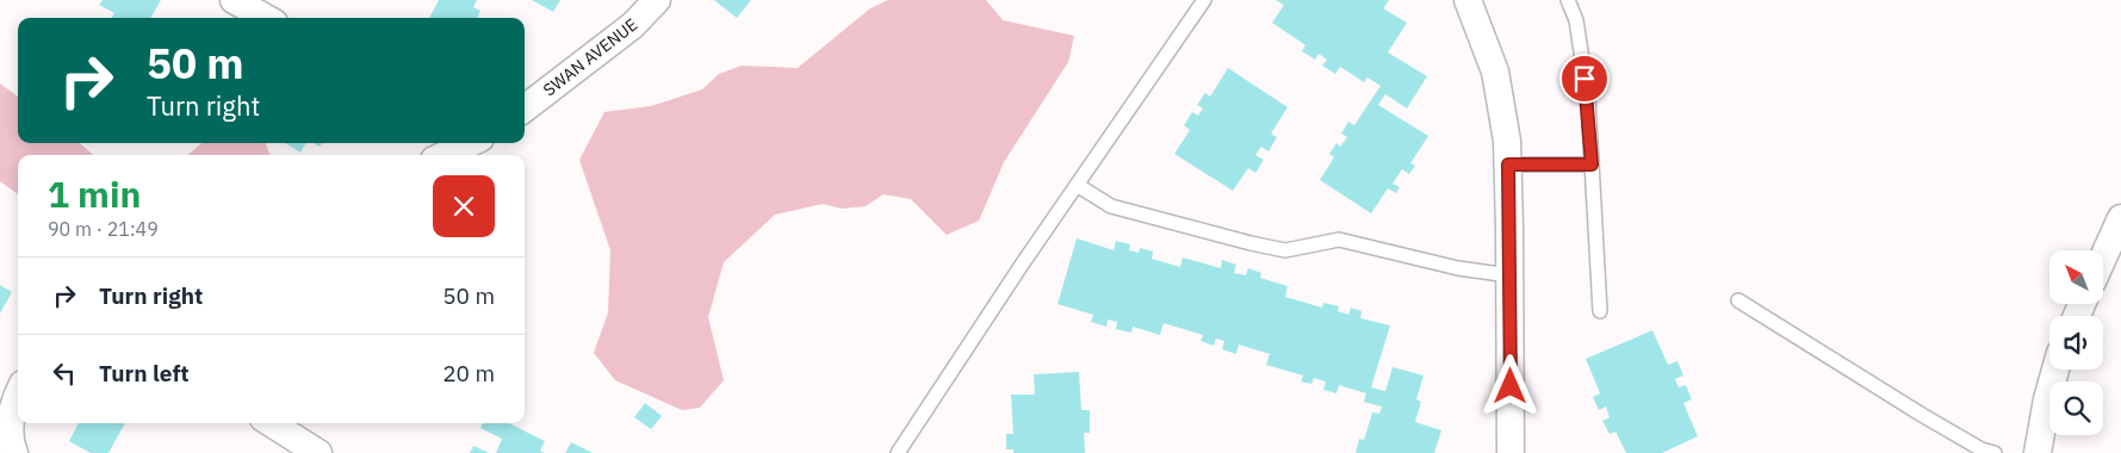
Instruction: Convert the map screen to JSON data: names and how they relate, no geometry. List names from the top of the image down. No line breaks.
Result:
{"streets":{"street":["SWAN AVENUE"]},"north":"top left","page":{"turn":["50 m","Turn right"],"heading":["1 min","90 m · 21:49"],"list":[{"name":"Turn right","value":"50 m"},{"name":"Turn left","value":"20 m"}]}}
